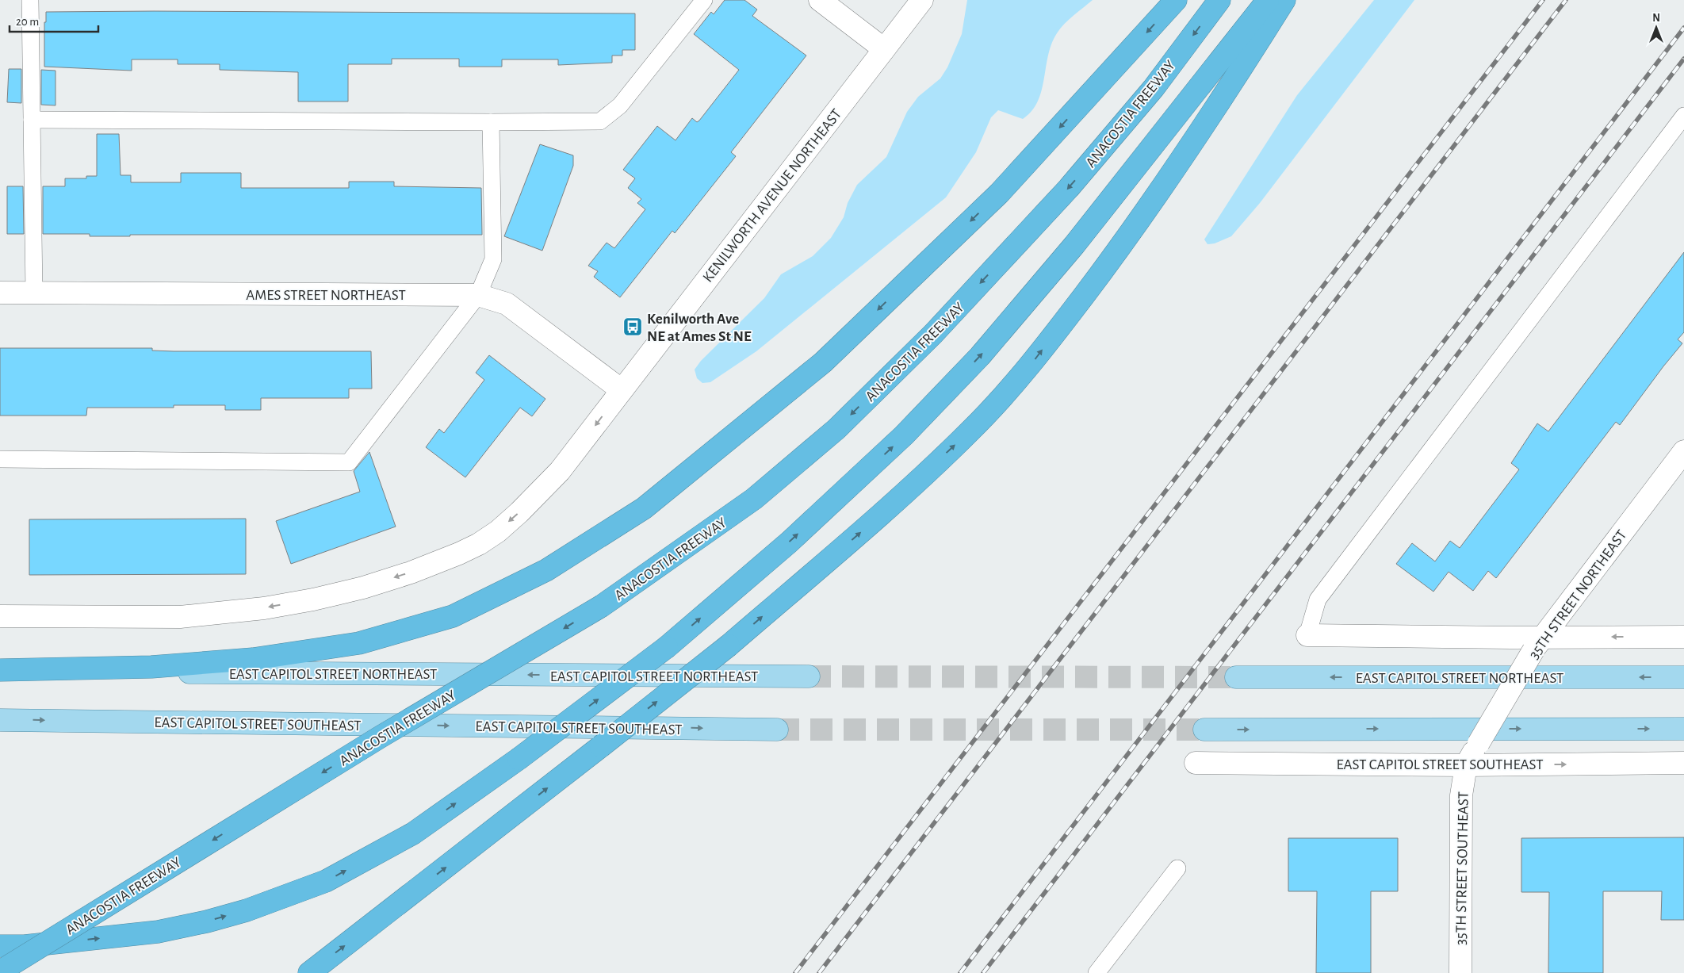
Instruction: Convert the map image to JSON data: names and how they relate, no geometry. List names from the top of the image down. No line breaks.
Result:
{"streets":{"highway":["ANACOSTIA FREEWAY"],"main road":["EAST CAPITOL STREET NORTHEAST","EAST CAPITOL STREET SOUTHEAST"],"street":["KENILWORTH AVENUE NORTHEAST","AMES STREET NORTHEAST","35TH STREET NORTHEAST","35TH STREET SOUTHEAST"]},"crossings":[["KENILWORTH AVENUE NORTHEAST","AMES STREET NORTHEAST"],["35TH STREET NORTHEAST","35TH STREET SOUTHEAST"],["EAST CAPITOL STREET SOUTHEAST","35TH STREET SOUTHEAST"]],"one_way":["EAST CAPITOL STREET SOUTHEAST"],"places":{"bus stop":["Kenilworth Ave NE at Ames St NE"]},"scale_bar":"20 m","north":"top"}
